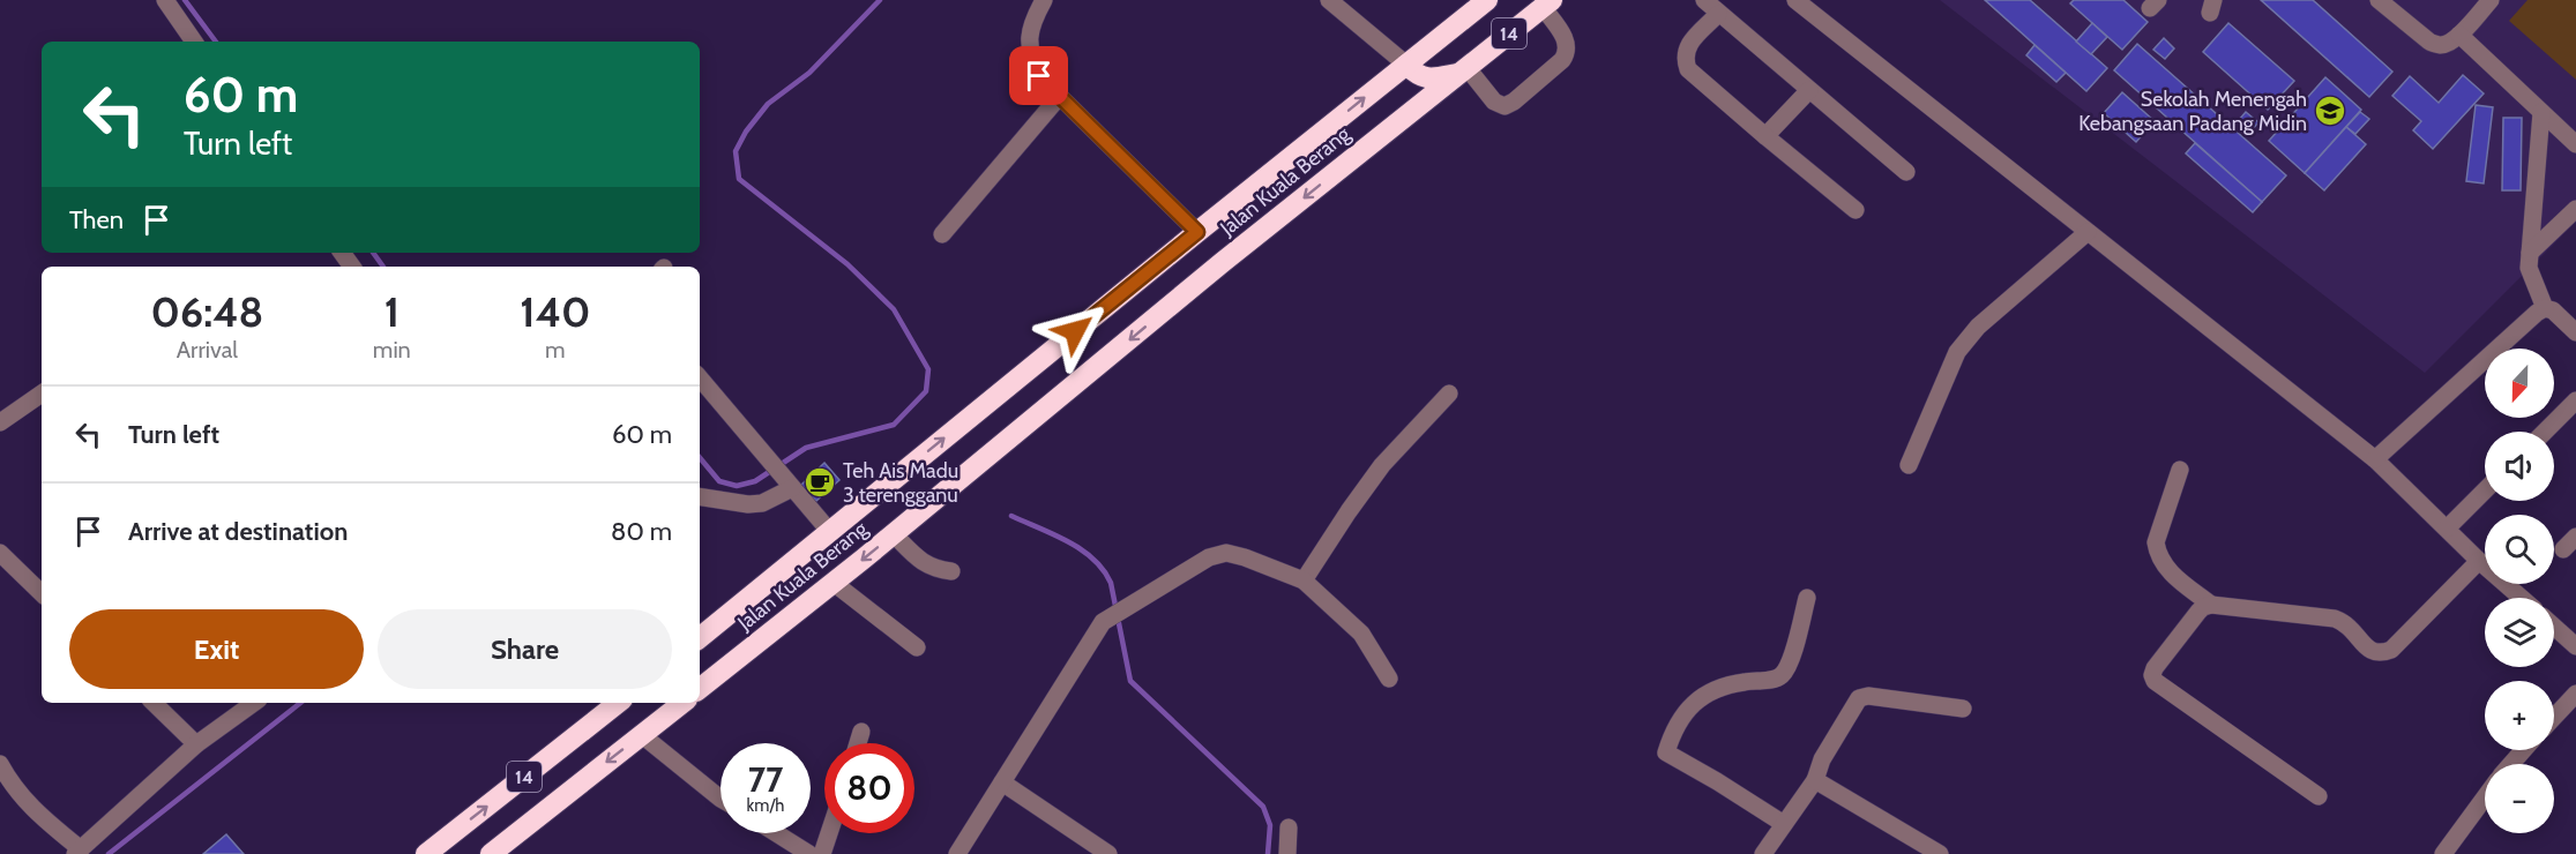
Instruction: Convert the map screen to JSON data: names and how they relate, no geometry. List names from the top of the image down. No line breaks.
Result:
{"streets":{"highway":["14","Jalan Kuala Berang"]},"places":{"school or university":["Sekolah Menengah Kebangsaan Padang Midin"],"cafe":["Teh Ais Madu 3 terengganu"]},"north":"bottom","page":{"turn":["60 m","Turn left"],"then":"Then","eta":["06:48","Arrival","1","min","140","m"],"map_buttons":["+","−"],"list":[{"name":"Turn left","value":"60 m"},{"name":"Arrive at destination","value":"80 m"}],"buttons":["Exit","Share"],"speed":"77 km/h","limit":"80"}}
